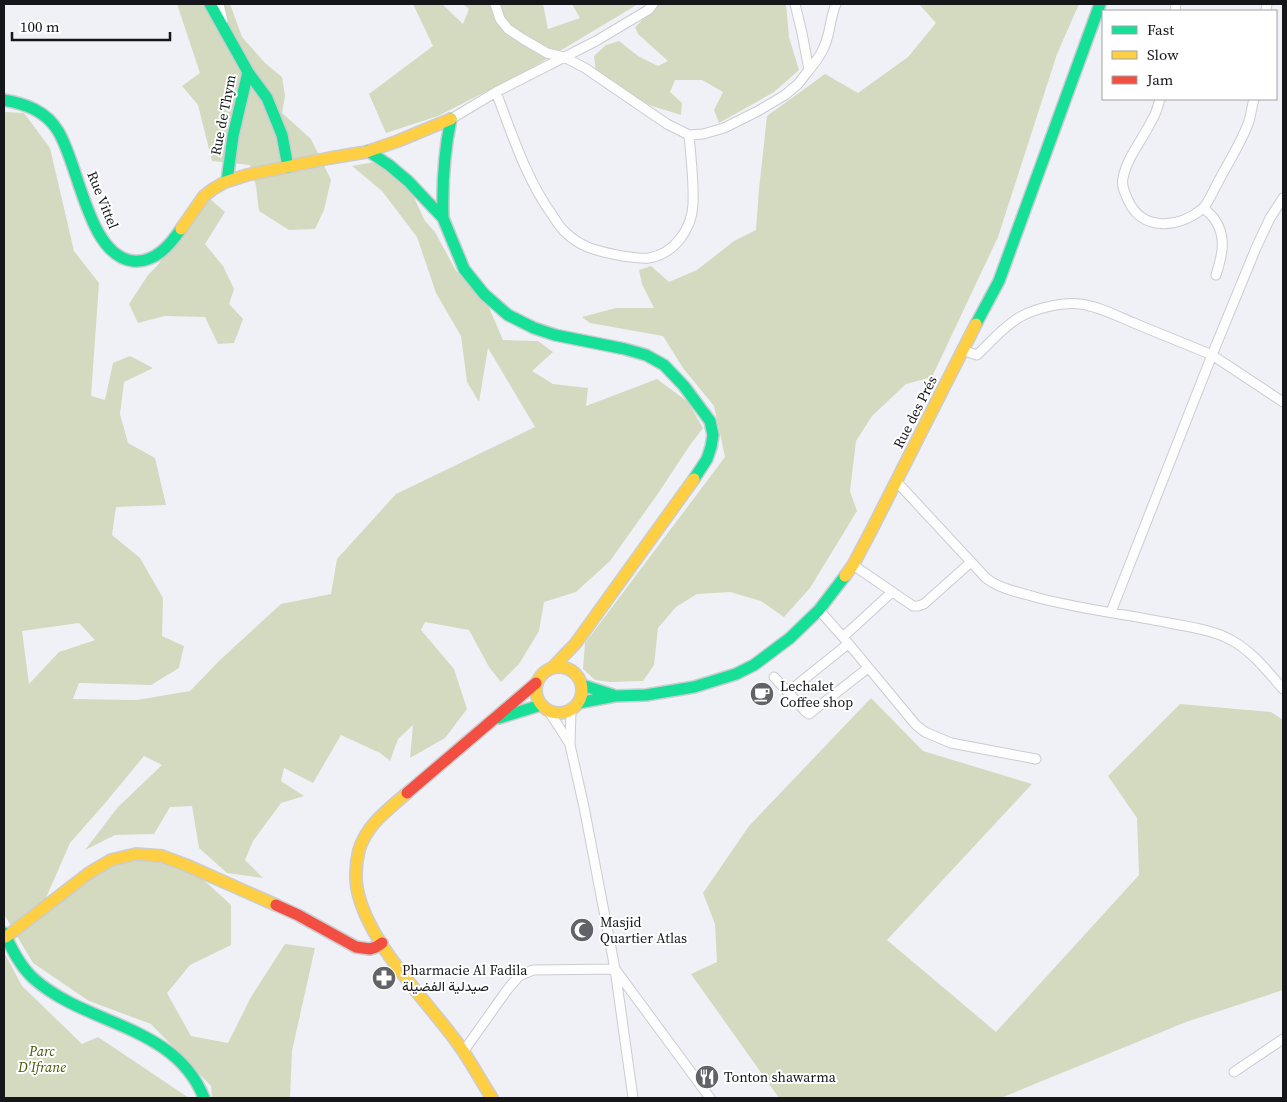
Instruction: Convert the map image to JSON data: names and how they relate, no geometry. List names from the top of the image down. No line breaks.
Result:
{"streets":{"street":["Rue de Thym","Rue Vittel","Rue des Prés"]},"crossings":[["Rue de Thym","Rue Vittel"]],"parks":["Parc D'Ifrane"],"places":{"cafe":["Lechalet Coffee shop"],"mosque":["Masjid Quartier Atlas"],"pharmacy":["Pharmacie Al Fadila صيدلية الفضيلة"],"restaurant":["Tonton shawarma"]},"legend":["Fast","Slow","Jam"],"scale_bar":"100 m"}
